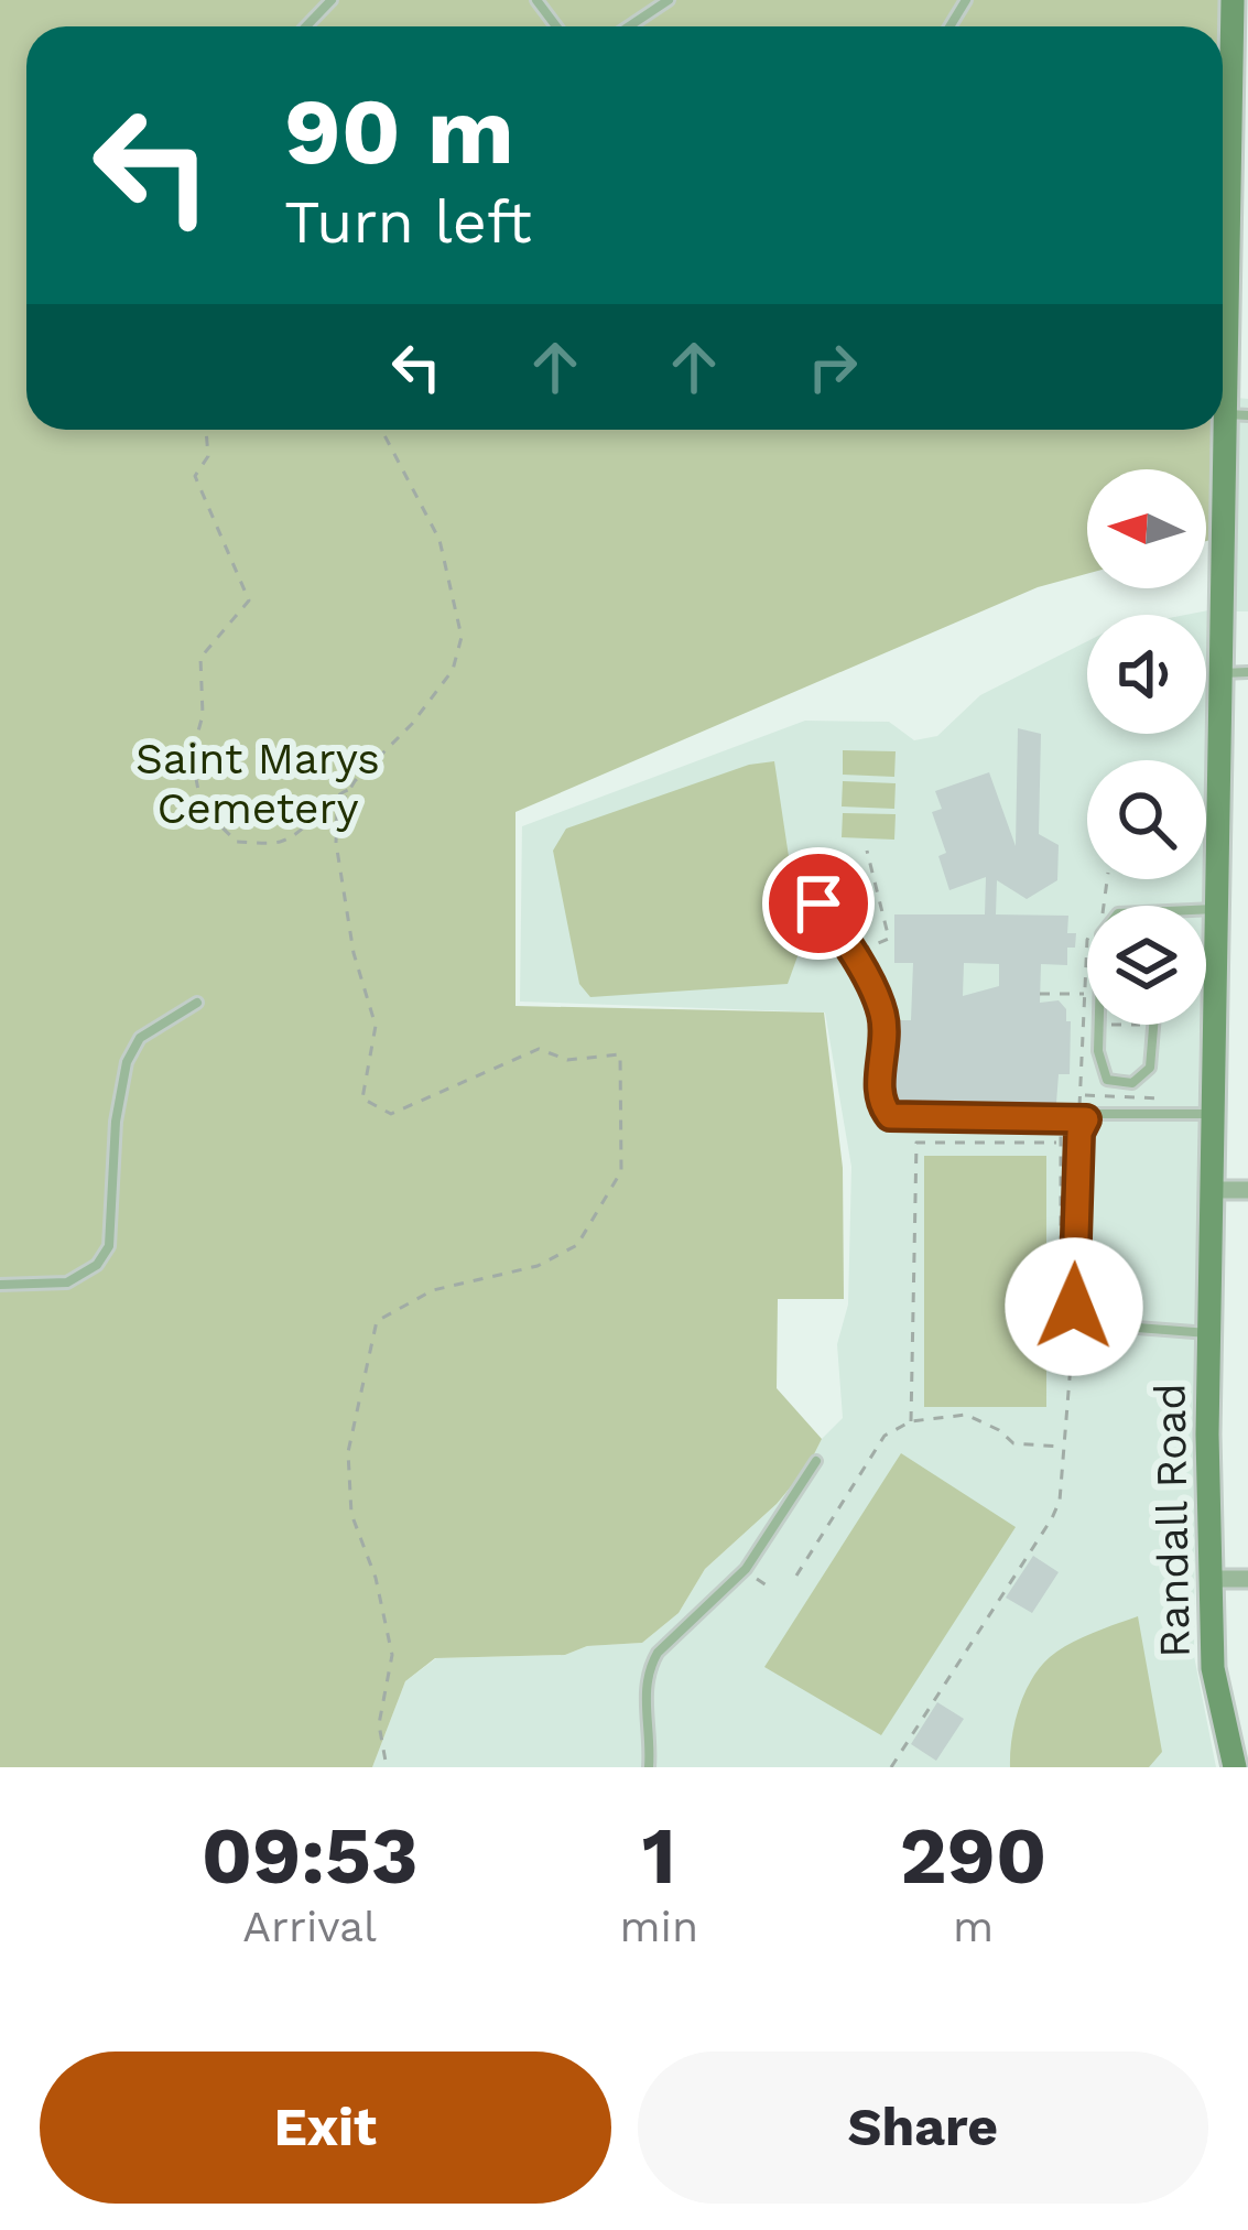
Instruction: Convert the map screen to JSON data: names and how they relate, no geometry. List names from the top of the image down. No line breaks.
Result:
{"streets":{"street":["Randall Road"]},"parks":["Saint Marys Cemetery"],"north":"left","page":{"turn":["90 m","Turn left"],"eta":["09:53","Arrival","1","min","290","m"],"buttons":["Exit","Share"]}}
